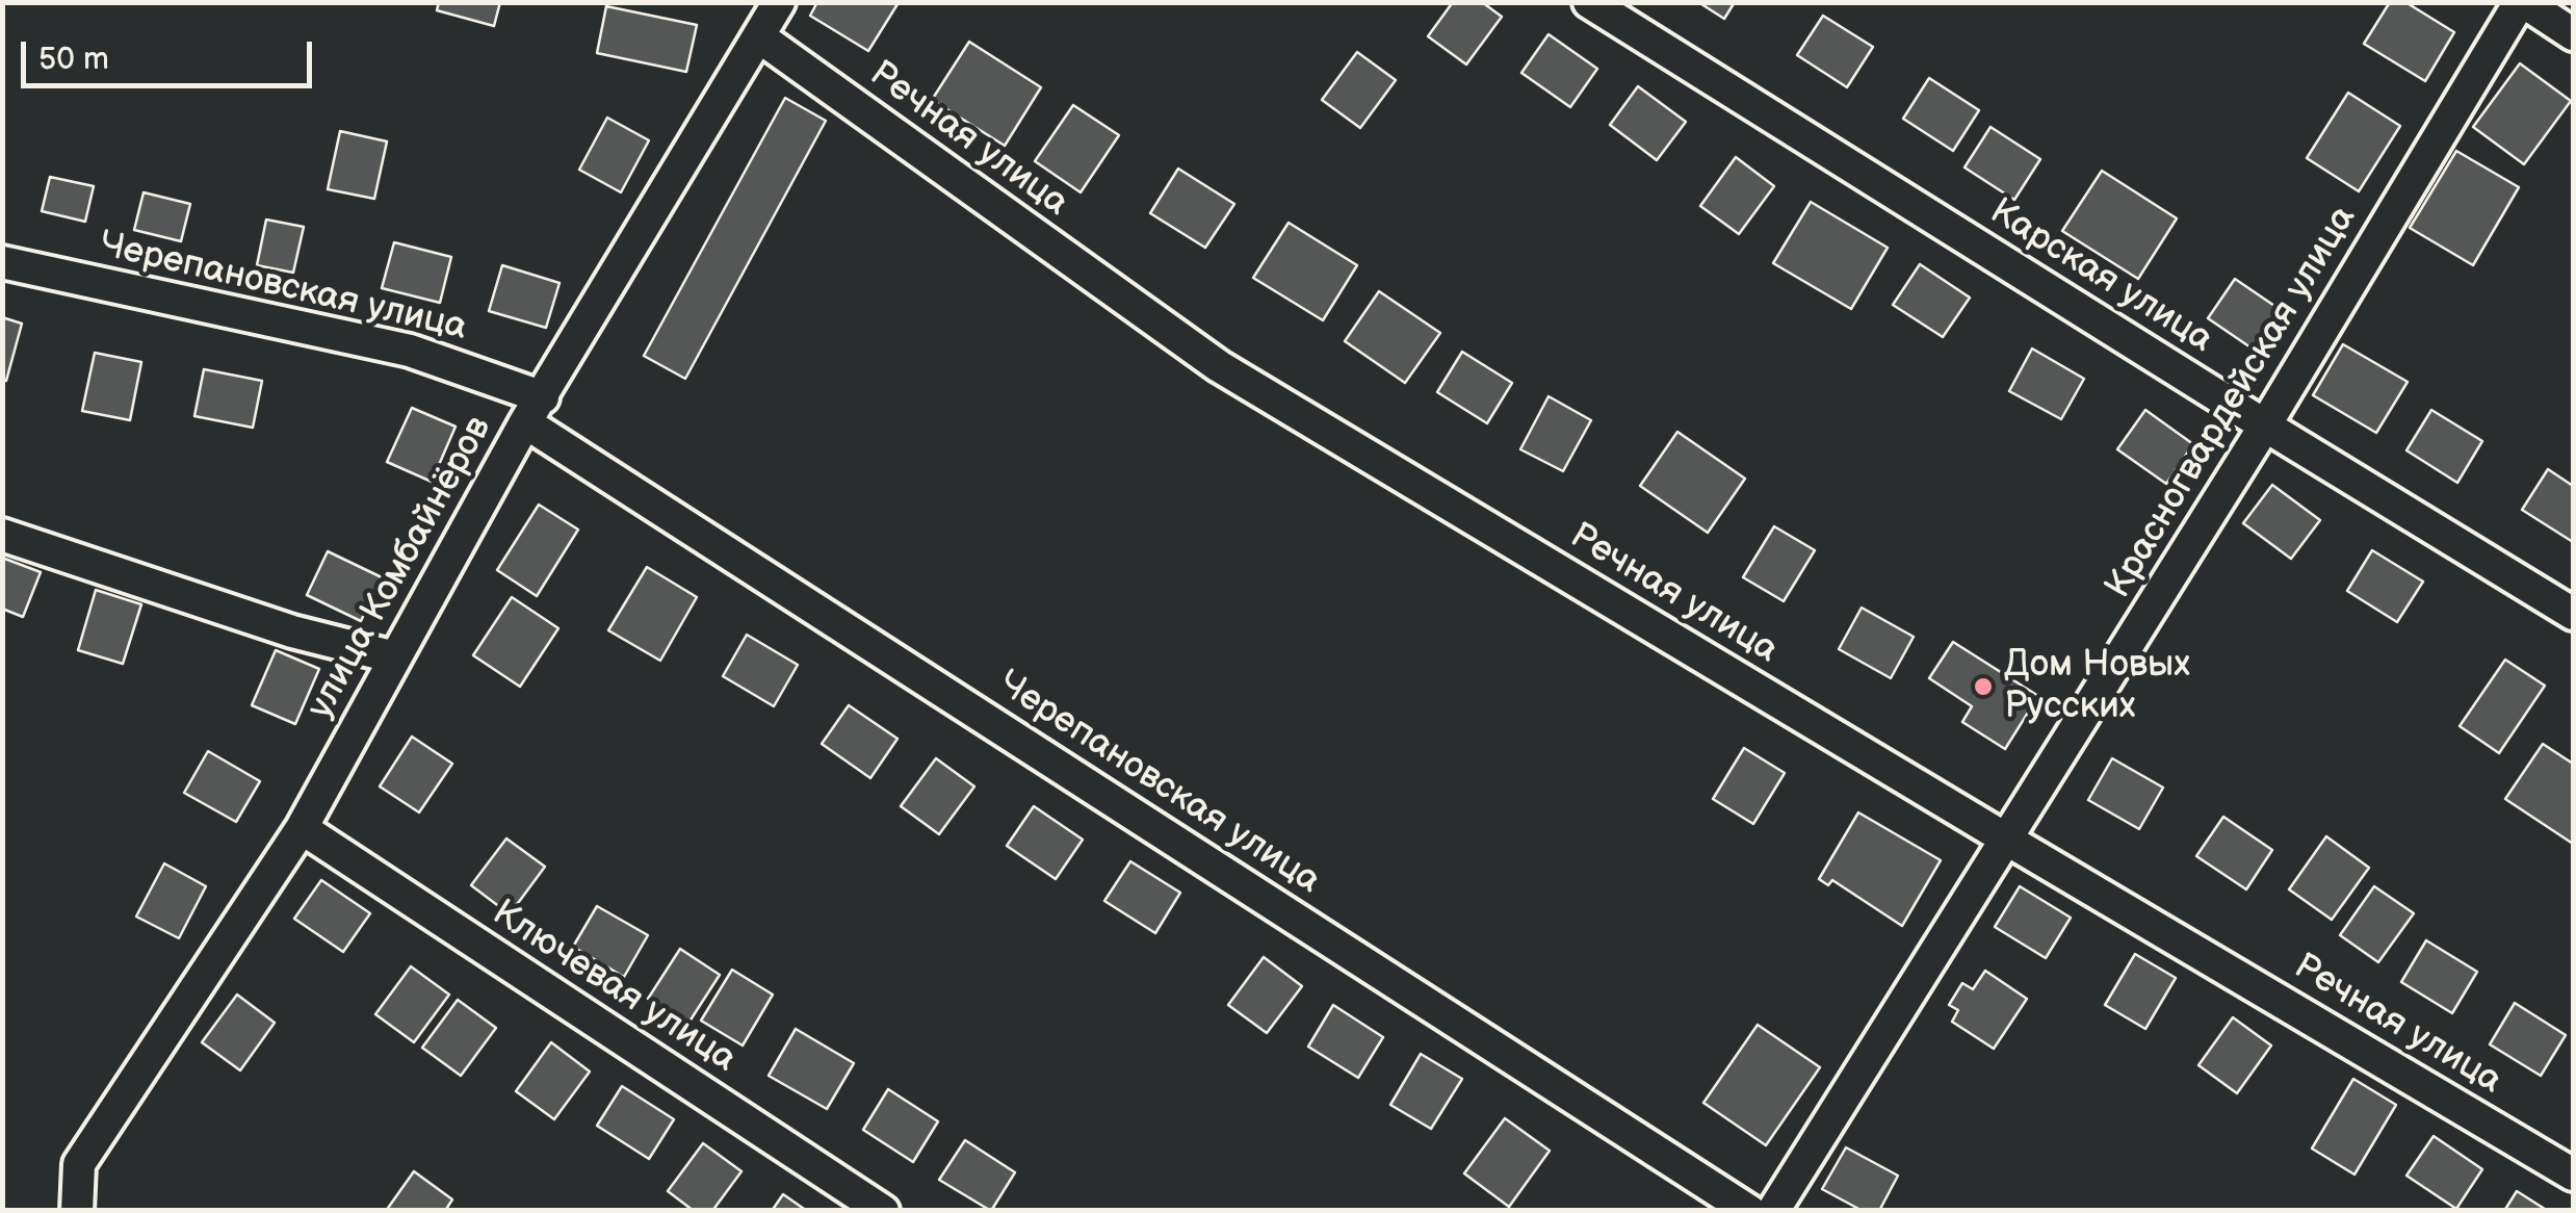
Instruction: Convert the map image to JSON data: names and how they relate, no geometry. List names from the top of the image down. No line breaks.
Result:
{"streets":{"street":["Речная улица","Карская улица","Черепановская улица","Красногвардейская улица","улица Комбайнёров","Ключевая улица"]},"crossings":[["Речная улица","Красногвардейская улица"],["Речная улица","улица Комбайнёров"],["Карская улица","Красногвардейская улица"],["Черепановская улица","улица Комбайнёров"],["улица Комбайнёров","Ключевая улица"]],"places":["Дом Новых Русских"],"scale_bar":"50 m"}
